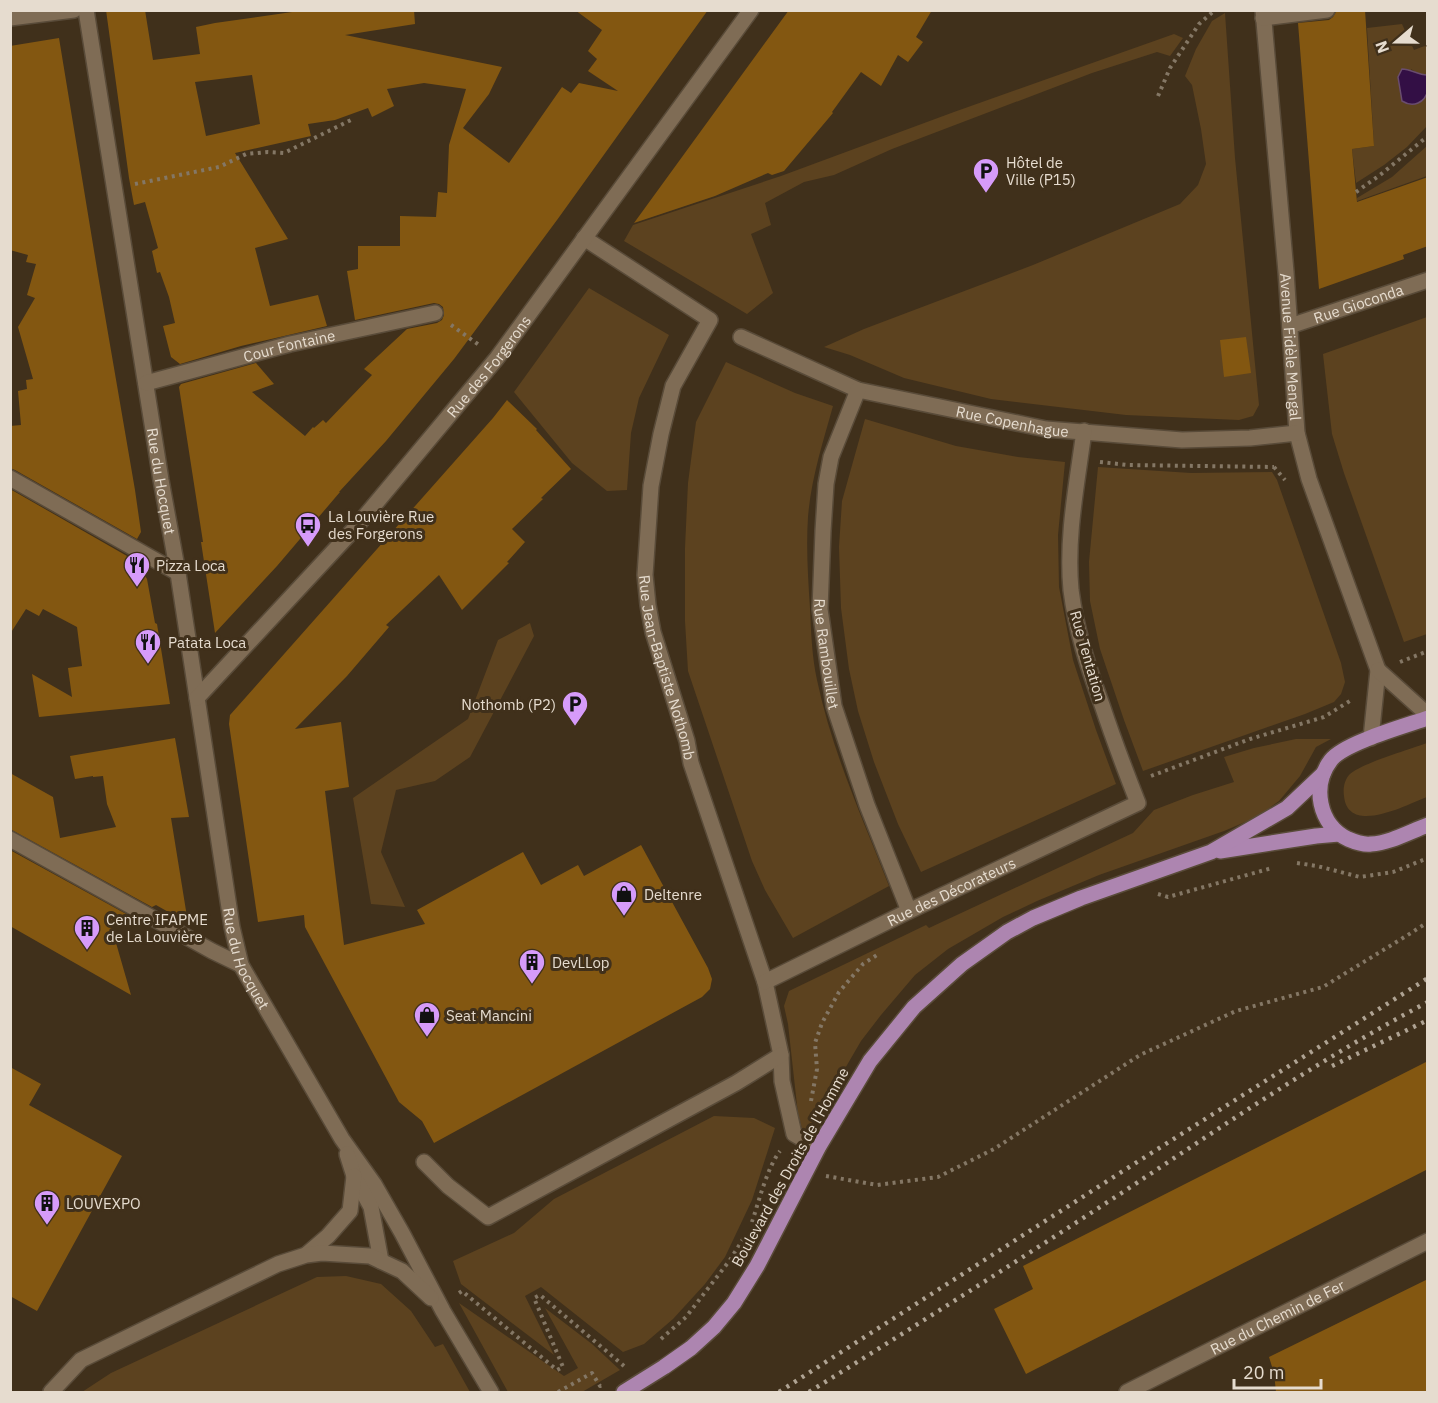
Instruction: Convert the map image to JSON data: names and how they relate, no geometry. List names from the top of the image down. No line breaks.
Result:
{"streets":{"main road":["Boulevard des Droits de l'Homme"],"street":["Rue Gioconda","Cour Fontaine","Avenue Fidèle Mengal","Rue des Forgerons","Rue Copenhague","Rue du Hocquet","Rue Rambouillet","Rue Tentation","Rue Jean-Baptiste Nothomb","Rue des Décorateurs","Rue du Chemin de Fer"]},"crossings":[["Rue Gioconda","Avenue Fidèle Mengal"],["Cour Fontaine","Rue du Hocquet"],["Avenue Fidèle Mengal","Rue Copenhague"],["Rue des Forgerons","Rue du Hocquet"],["Rue des Forgerons","Rue Jean-Baptiste Nothomb"],["Rue Copenhague","Rue Rambouillet"],["Rue Copenhague","Rue Tentation"],["Rue Rambouillet","Rue des Décorateurs"],["Rue Tentation","Rue des Décorateurs"],["Rue Jean-Baptiste Nothomb","Rue des Décorateurs"],["Rue Jean-Baptiste Nothomb","Boulevard des Droits de l'Homme"]],"places":{"parking":["Hôtel de Ville (P15)","Nothomb (P2)"],"bus stop":["La Louvière Rue des Forgerons"],"restaurant":["Pizza Loca","Patata Loca"],"shop":["Deltenre","Seat Mancini"],"building":["Centre IFAPME de La Louvière","DevLLop","LOUVEXPO"]},"scale_bar":"20 m","north":"left"}
